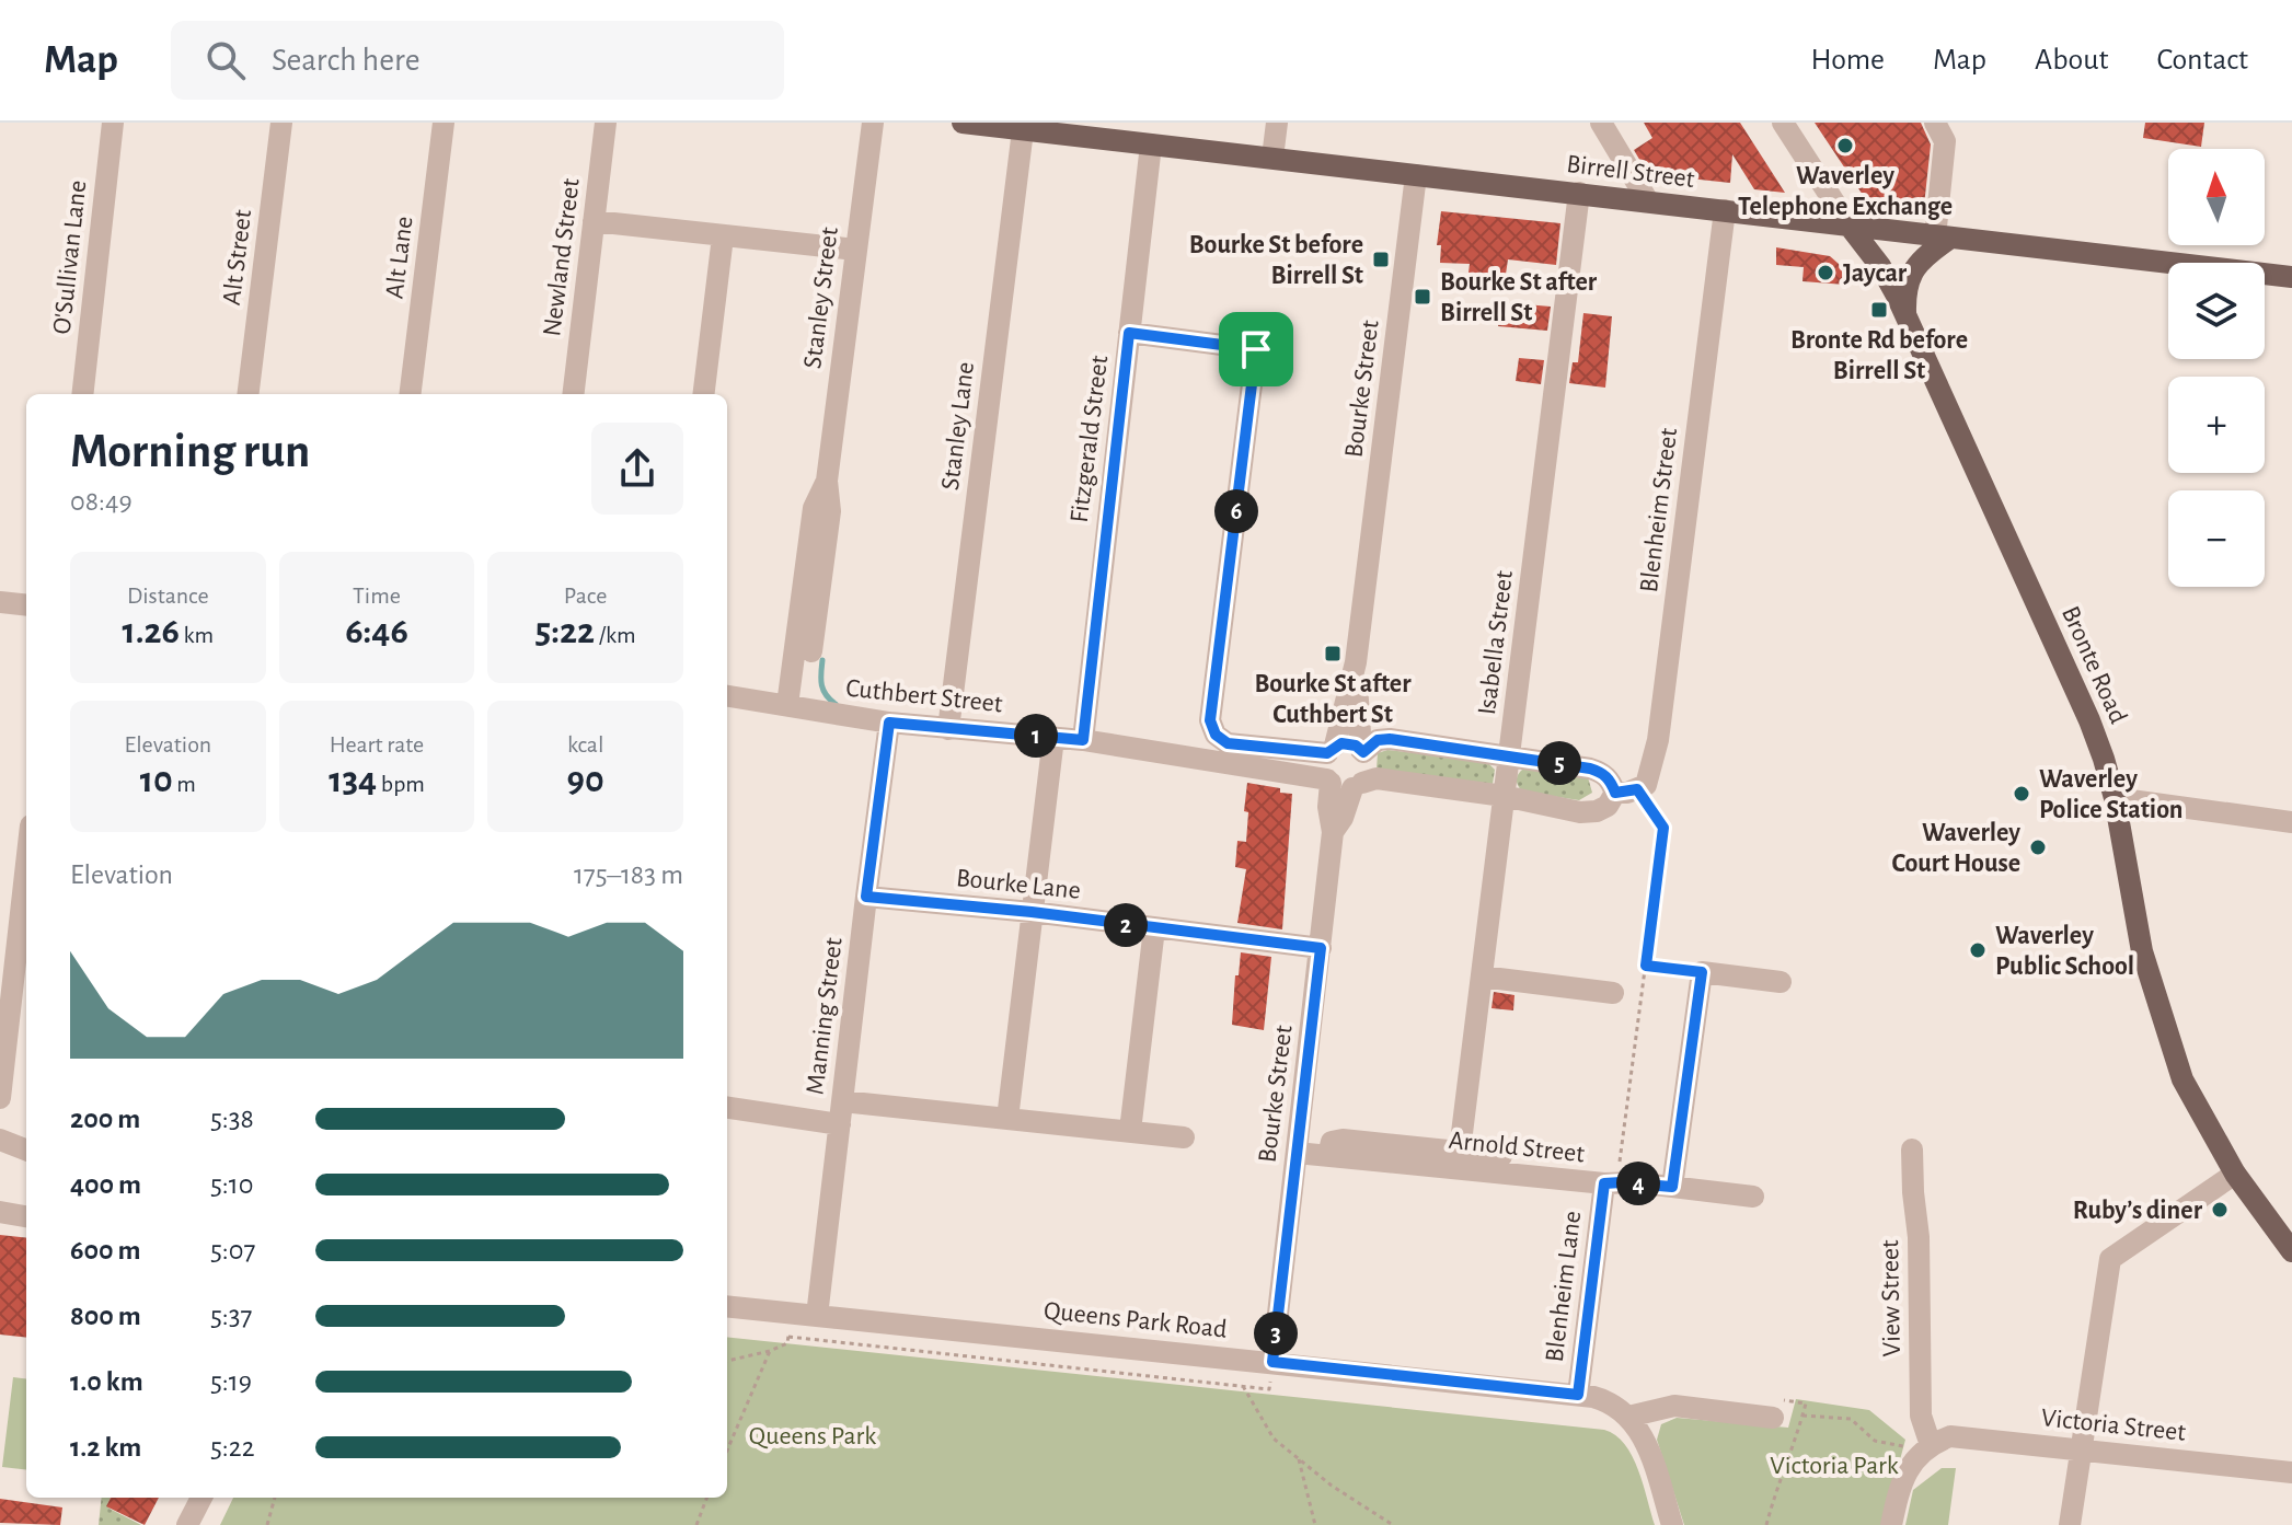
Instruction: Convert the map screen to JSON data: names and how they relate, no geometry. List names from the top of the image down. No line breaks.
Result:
{"streets":{"main road":["Birrell Street","Bronte Road"],"street":["O'Sullivan Lane","Alt Street","Alt Lane","Newland Street","Stanley Street","Bourke Street","Stanley Lane","Fitzgerald Street","Blenheim Street","Isabella Street","Cuthbert Street","Bourke Lane","Manning Street","Arnold Street","Blenheim Lane","View Street","Queens Park Road","Victoria Street"]},"crossings":[["Birrell Street","Bourke Street"],["Birrell Street","Stanley Lane"],["Birrell Street","Fitzgerald Street"],["Birrell Street","Blenheim Street"],["Birrell Street","Isabella Street"],["Birrell Street","Bronte Road"],["Stanley Street","Cuthbert Street"],["Bourke Street","Cuthbert Street"],["Bourke Street","Bourke Lane"],["Bourke Street","Arnold Street"],["Bourke Street","Queens Park Road"],["Stanley Lane","Cuthbert Street"],["Fitzgerald Street","Cuthbert Street"],["Blenheim Street","Cuthbert Street"],["Isabella Street","Cuthbert Street"],["Isabella Street","Arnold Street"],["Cuthbert Street","Manning Street"],["Bourke Lane","Manning Street"],["Manning Street","Queens Park Road"],["Arnold Street","Blenheim Lane"],["Blenheim Lane","Queens Park Road"],["View Street","Victoria Street"]],"parks":["Queens Park","Victoria Park"],"places":{"other":["Waverley Telephone Exchange","Jaycar","Waverley Police Station","Waverley Court House","Waverley Public School","Ruby’s diner"],"transit":["Bourke St before Birrell St","Bourke St after Birrell St","Bronte Rd before Birrell St","Bourke St after Cuthbert St"]},"north":"top","page":{"header":"Map","search":"Search here","nav":["Home","Map","About","Contact"],"map_buttons":["+","−"],"heading":["Morning run","08:49"],"pins":["6","1","5","2","4","3"],"stats":[["Distance","1.26 km"],["Time","6:46"],["Pace","5:22 /km"],["Elevation","10 m"],["Heart rate","134 bpm"],["kcal","90"]],"chart":["Elevation","175–183 m"],"list":[{"name":"200 m","note":"5:38"},{"name":"400 m","note":"5:10"},{"name":"600 m","note":"5:07"},{"name":"800 m","note":"5:37"},{"name":"1.0 km","note":"5:19"},{"name":"1.2 km","note":"5:22"}]}}
